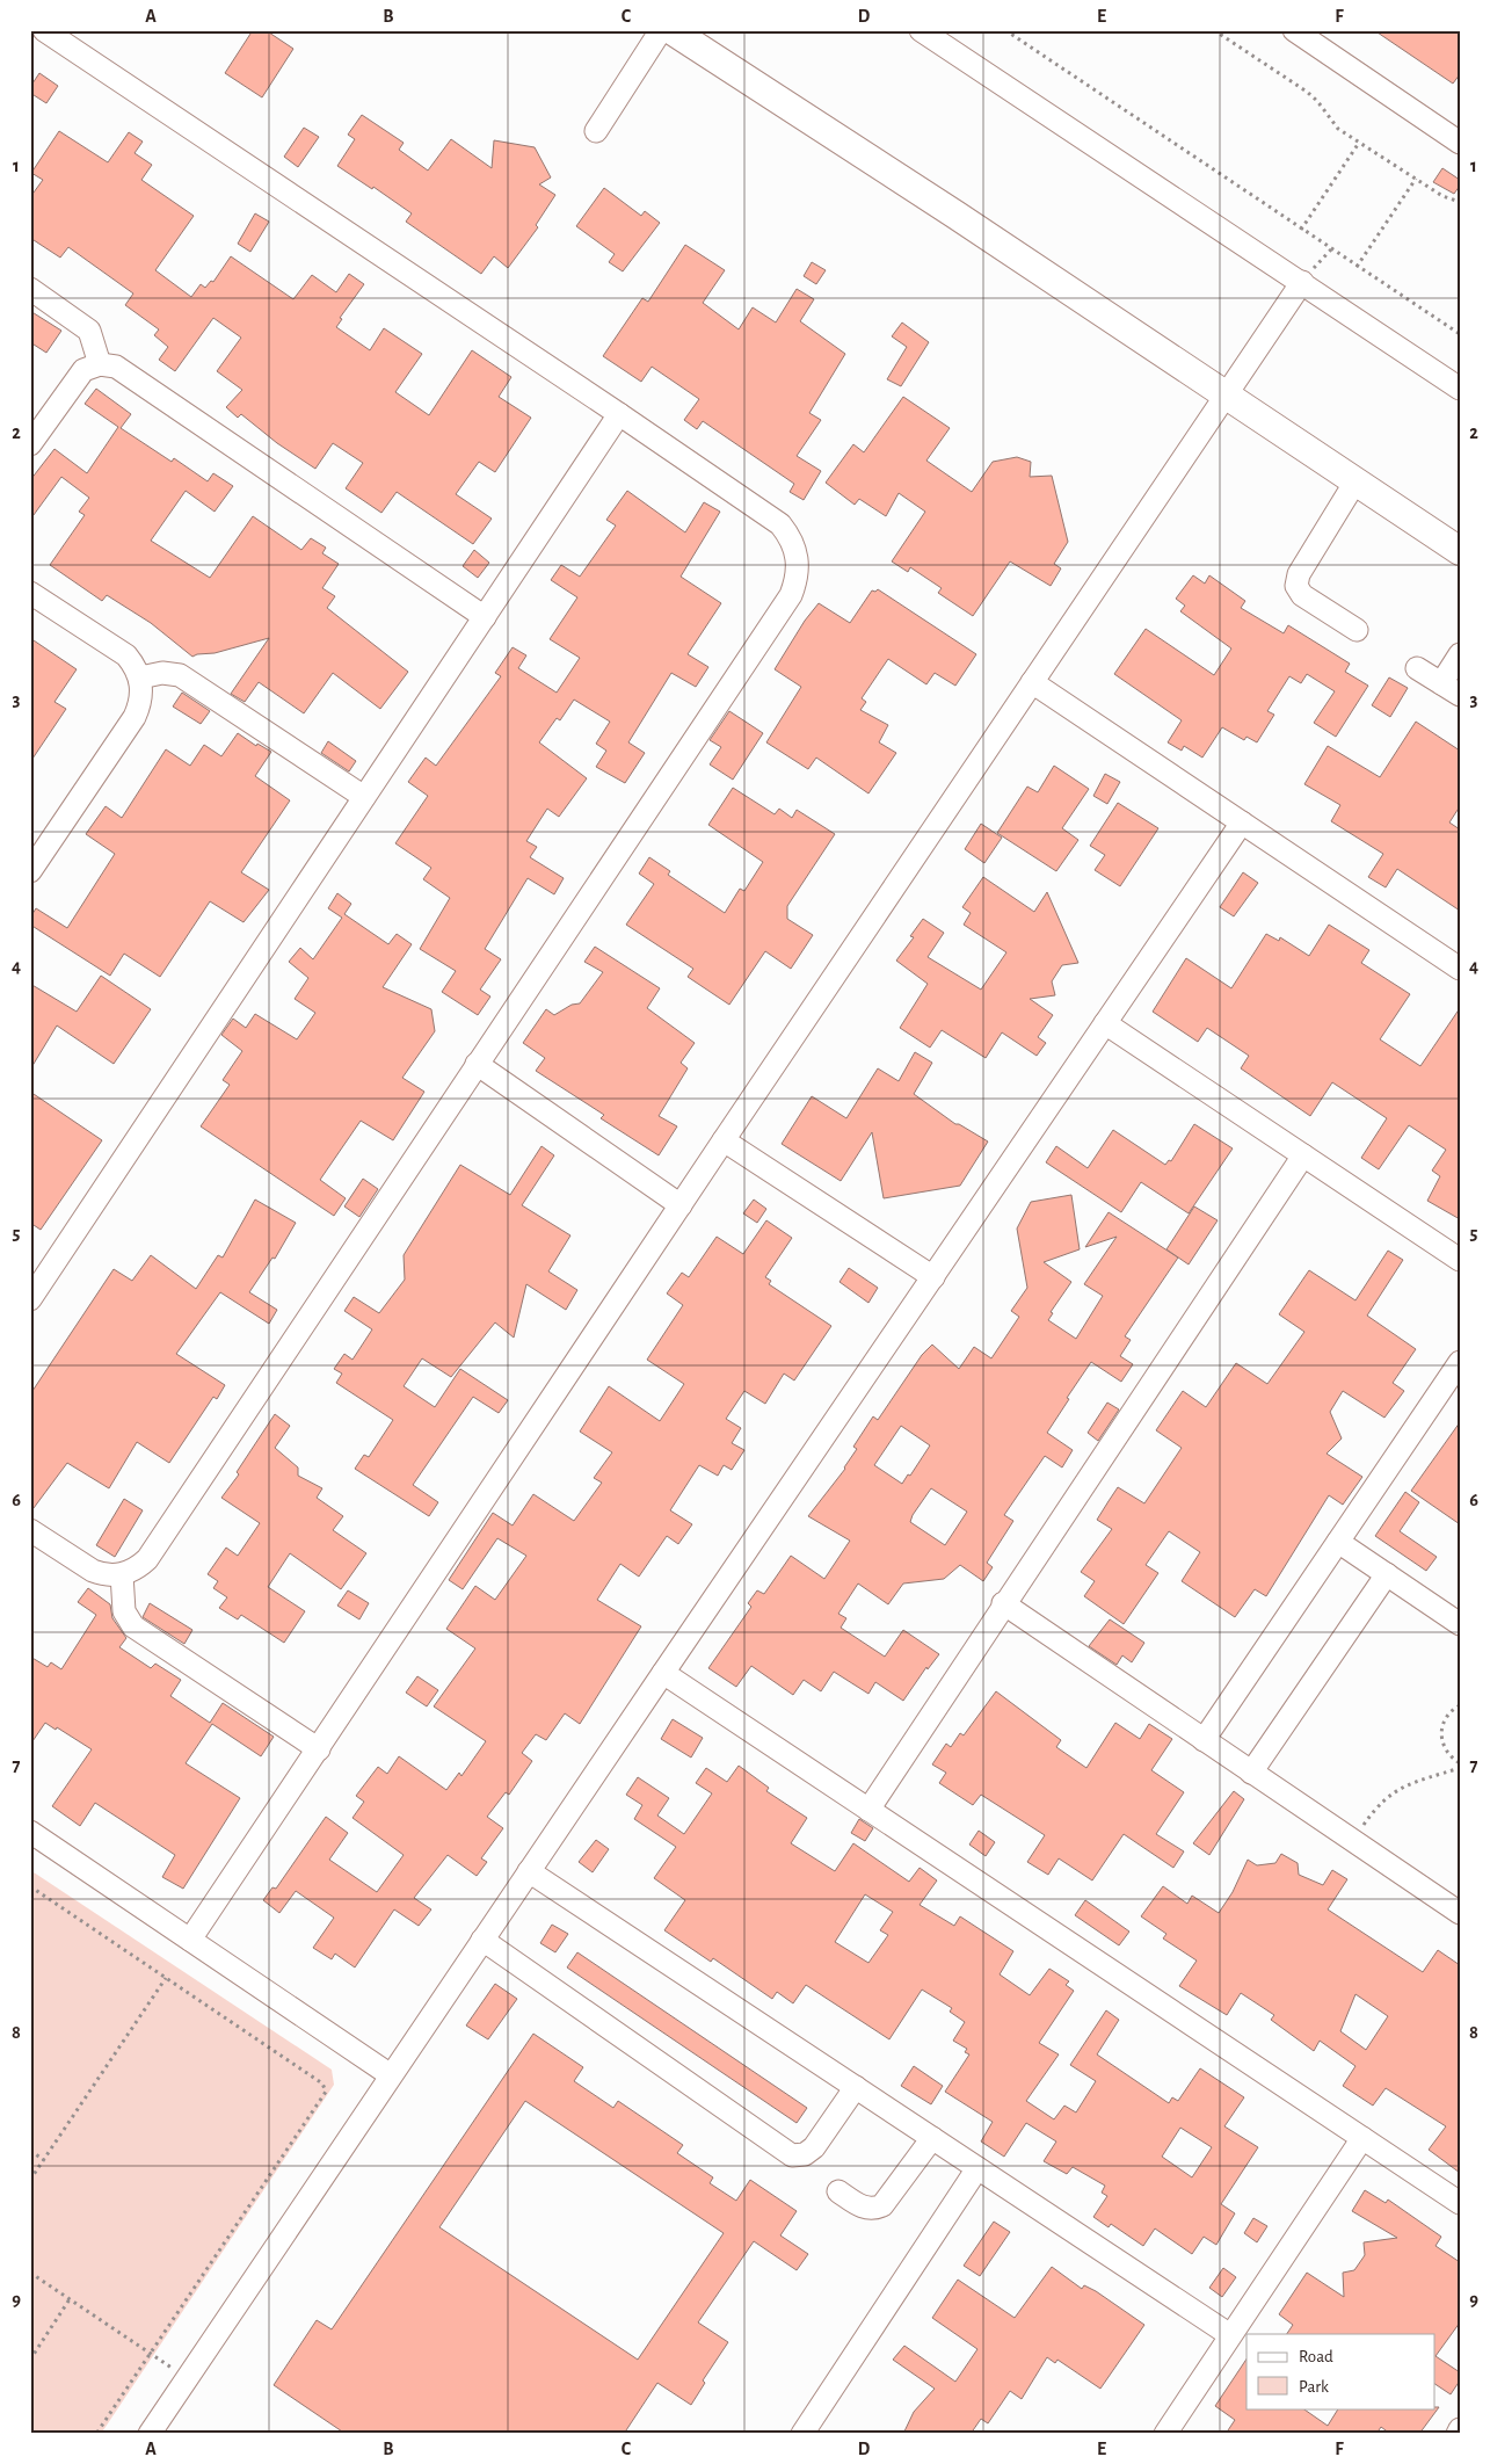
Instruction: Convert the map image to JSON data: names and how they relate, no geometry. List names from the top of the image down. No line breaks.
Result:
{"legend":["Road","Park"],"grid":{"columns":["A","B","C","D","E","F"],"rows":["1","2","3","4","5","6","7","8","9"]}}
